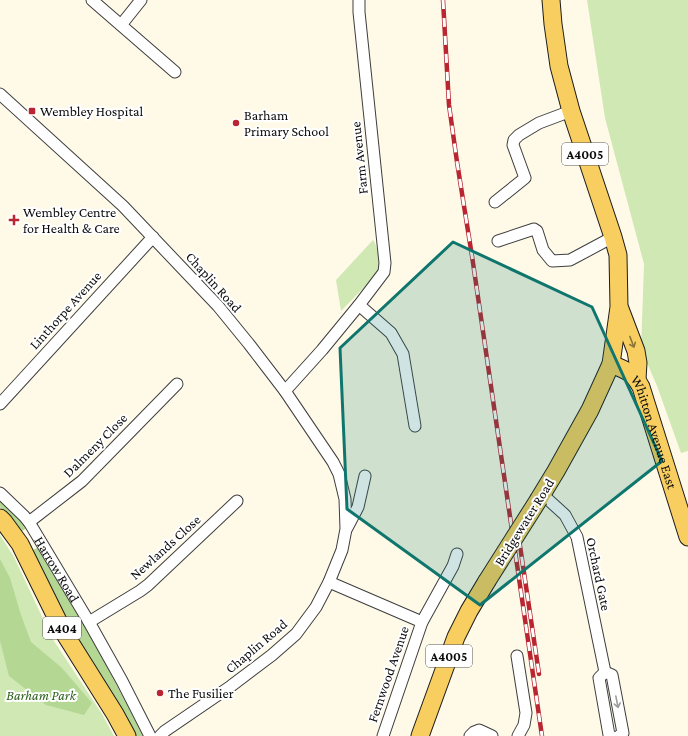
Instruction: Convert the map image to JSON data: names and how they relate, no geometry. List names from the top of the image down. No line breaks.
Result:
{"streets":{"main road":["A4005","Whitton Avenue East","Bridgewater Road","Harrow Road","A404"],"street":["Farm Avenue","Chaplin Road","Linthorpe Avenue","Dalmeny Close","Newlands Close","Orchard Gate","Fernwood Avenue"]},"crossings":[["Farm Avenue","Chaplin Road"],["Chaplin Road","Linthorpe Avenue"],["Chaplin Road","Fernwood Avenue"],["Whitton Avenue East","Bridgewater Road"],["Dalmeny Close","Harrow Road"],["Bridgewater Road","Orchard Gate"],["Newlands Close","Harrow Road"]],"parks":["Barham Park"],"places":{"transit":["Wembley Hospital"],"other":["Barham Primary School","The Fusilier"],"health":["Wembley Centre for Health & Care"]}}
